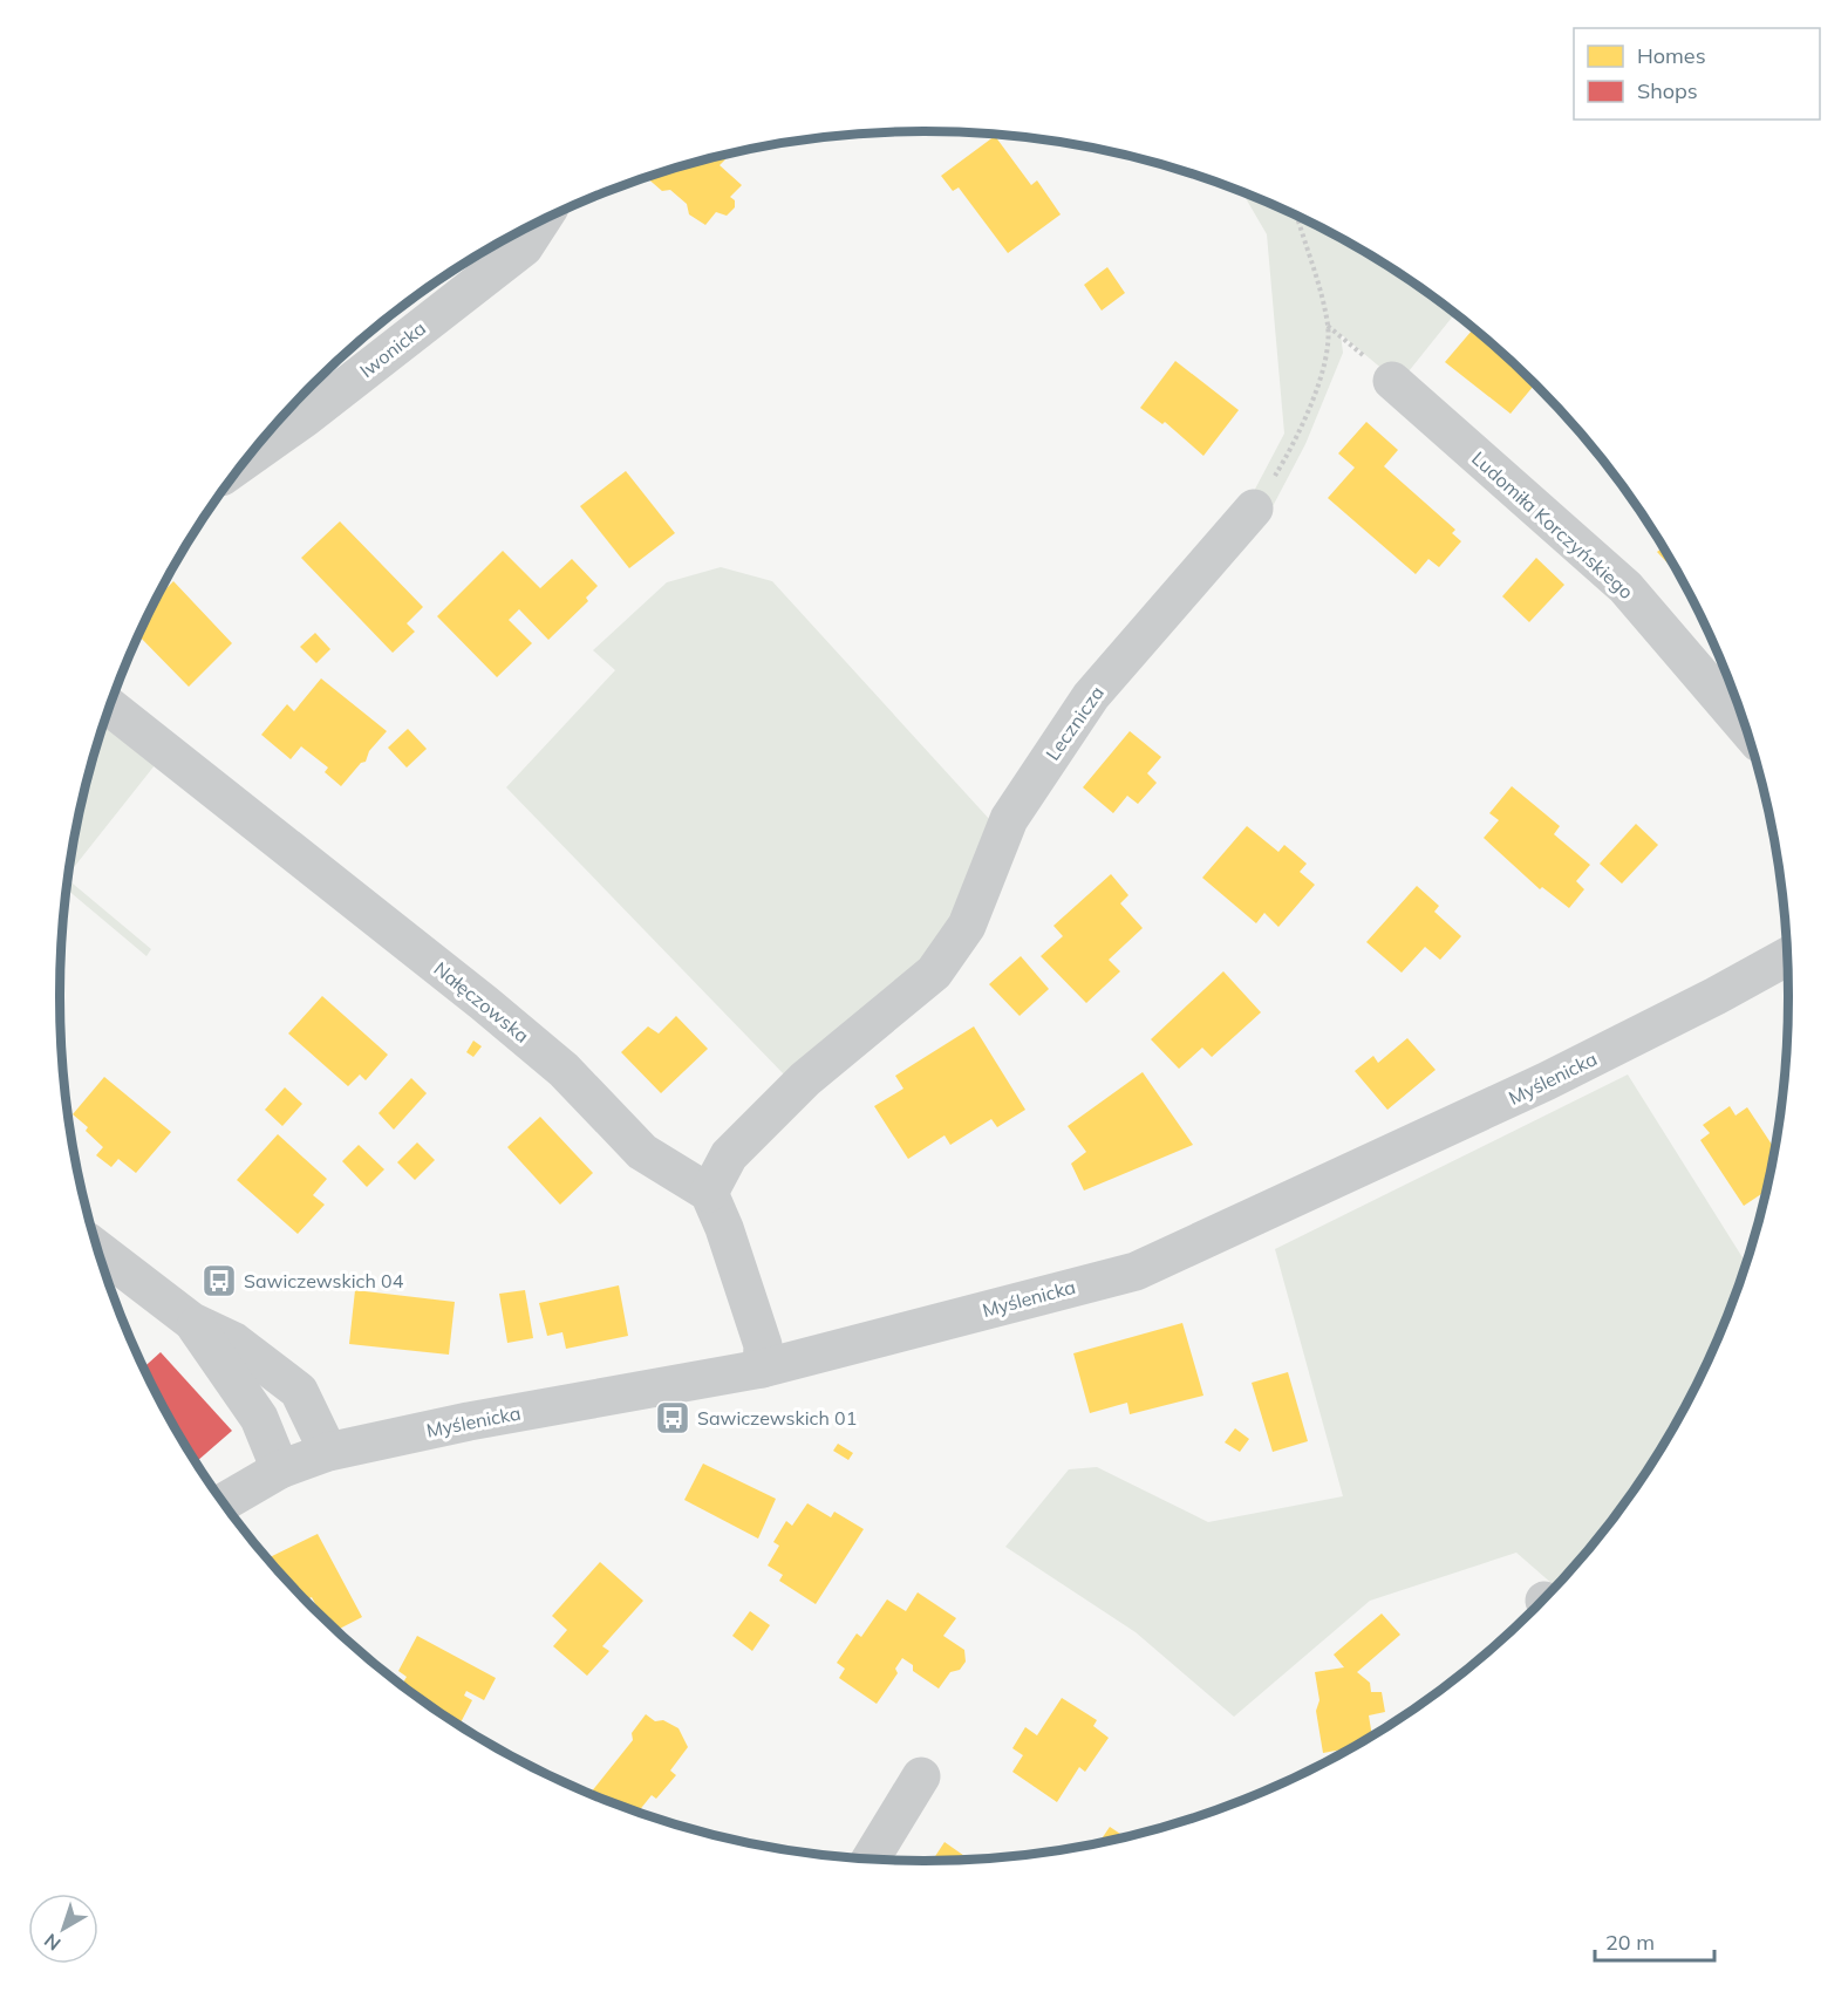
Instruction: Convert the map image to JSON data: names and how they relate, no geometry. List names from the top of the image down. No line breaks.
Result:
{"streets":{"street":["Iwonicka","Ludomiła Korczyńskiego","Lecznicza","Nałęczowska","Myślenicka"]},"crossings":[["Lecznicza","Nałęczowska"]],"places":{"bus stop":["Sawiczewskich 04","Sawiczewskich 01"]},"legend":["Homes","Shops"],"scale_bar":"20 m","north":"bottom left"}
